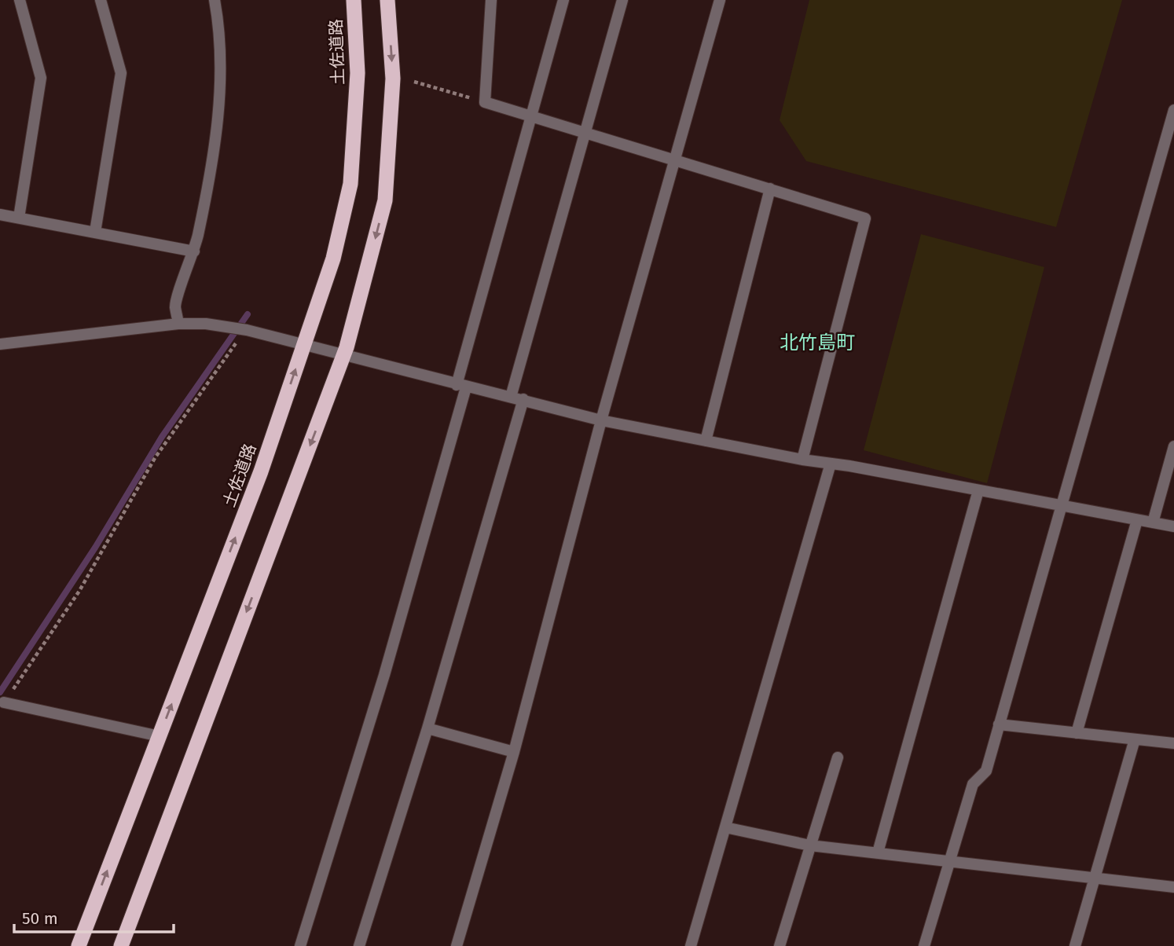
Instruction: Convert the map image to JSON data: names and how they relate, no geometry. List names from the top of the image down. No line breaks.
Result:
{"streets":{"highway":["土佐道路"]},"districts":["北竹島町"],"scale_bar":"50 m"}
